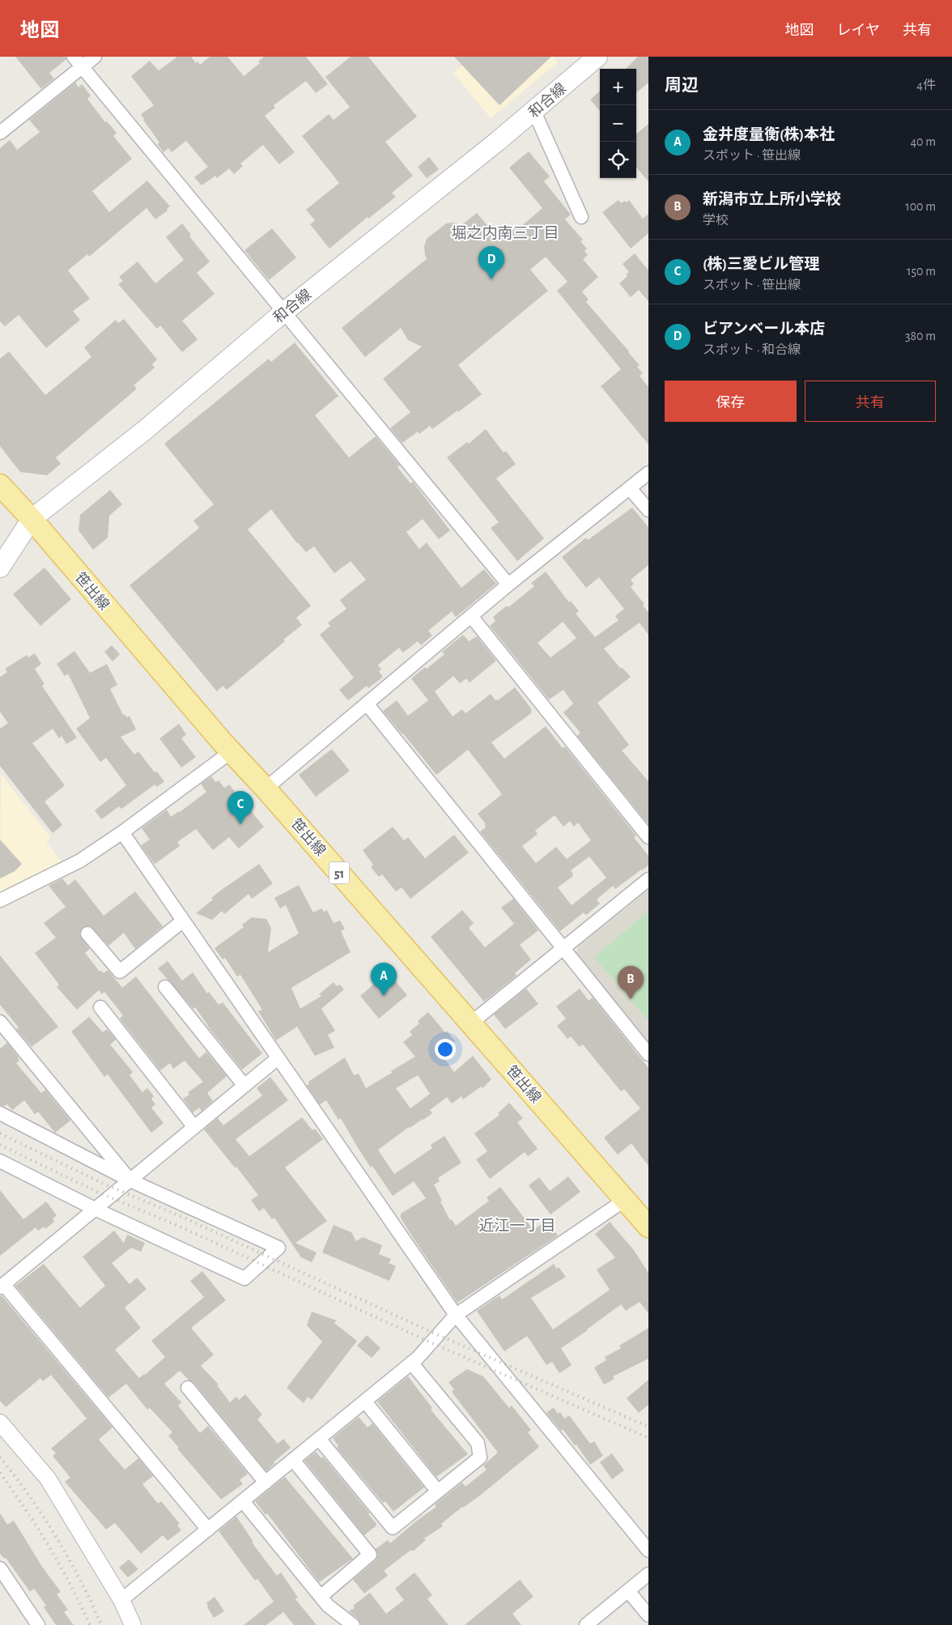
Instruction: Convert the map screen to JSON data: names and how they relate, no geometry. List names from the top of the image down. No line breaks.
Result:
{"streets":{"main road":["和合線","笹出線","51"]},"crossings":[["和合線","笹出線"]],"districts":["堀之内南三丁目","近江一丁目"],"page":{"header":"地図","nav":["地図","レイヤ","共有"],"heading":["周辺","4件"],"map_buttons":["+","−"],"list":[{"mark":"A","name":"金井度量衡(株)本社","note":"スポット · 笹出線","value":"40 m"},{"mark":"B","name":"新潟市立上所小学校","note":"学校","value":"100 m"},{"mark":"C","name":"(株)三愛ビル管理","note":"スポット · 笹出線","value":"150 m"},{"mark":"D","name":"ビアンベール本店","note":"スポット · 和合線","value":"380 m"}],"pins":["D","C","A","B"],"buttons":["保存","共有"]}}
